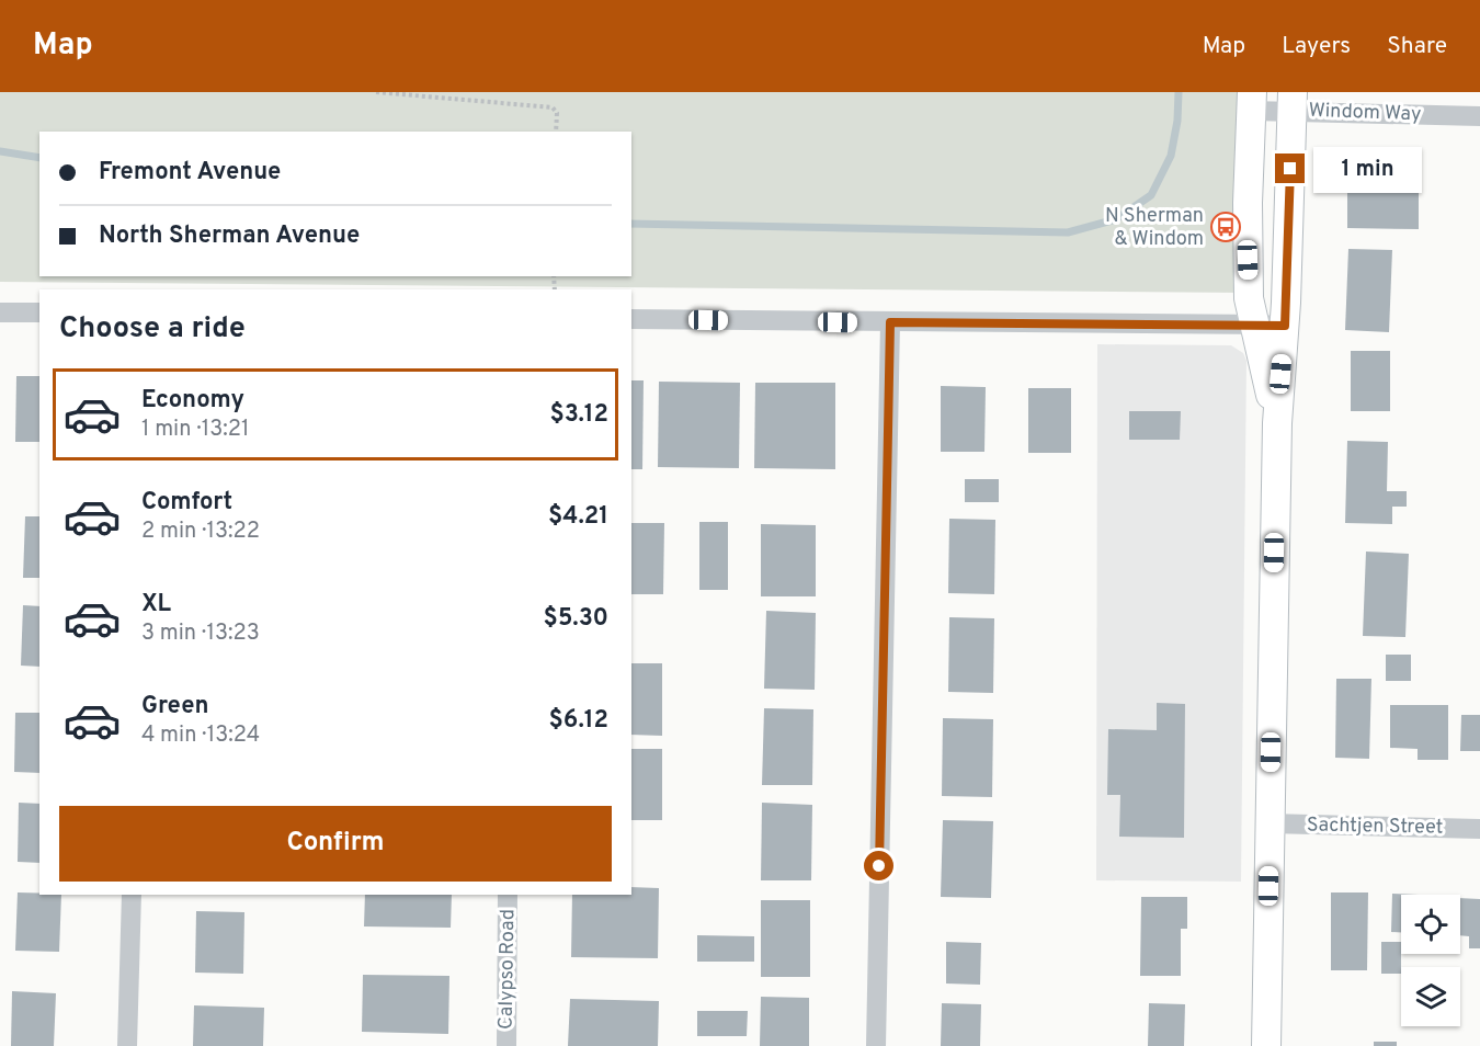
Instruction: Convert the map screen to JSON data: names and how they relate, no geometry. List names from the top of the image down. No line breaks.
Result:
{"streets":{"street":["Windom Way","Sachtjen Street","Calypso Road"]},"places":{"bus stop":["N Sherman & Windom"]},"page":{"header":"Map","nav":["Map","Layers","Share"],"banner":["Fremont Avenue","North Sherman Avenue"],"bubble":"1 min","heading":"Choose a ride","list":[{"name":"Economy","note":"1 min · 13:21","value":"$3.12"},{"name":"Comfort","note":"2 min · 13:22","value":"$4.21"},{"name":"XL","note":"3 min · 13:23","value":"$5.30"},{"name":"Green","note":"4 min · 13:24","value":"$6.12"}],"buttons":"Confirm"}}
